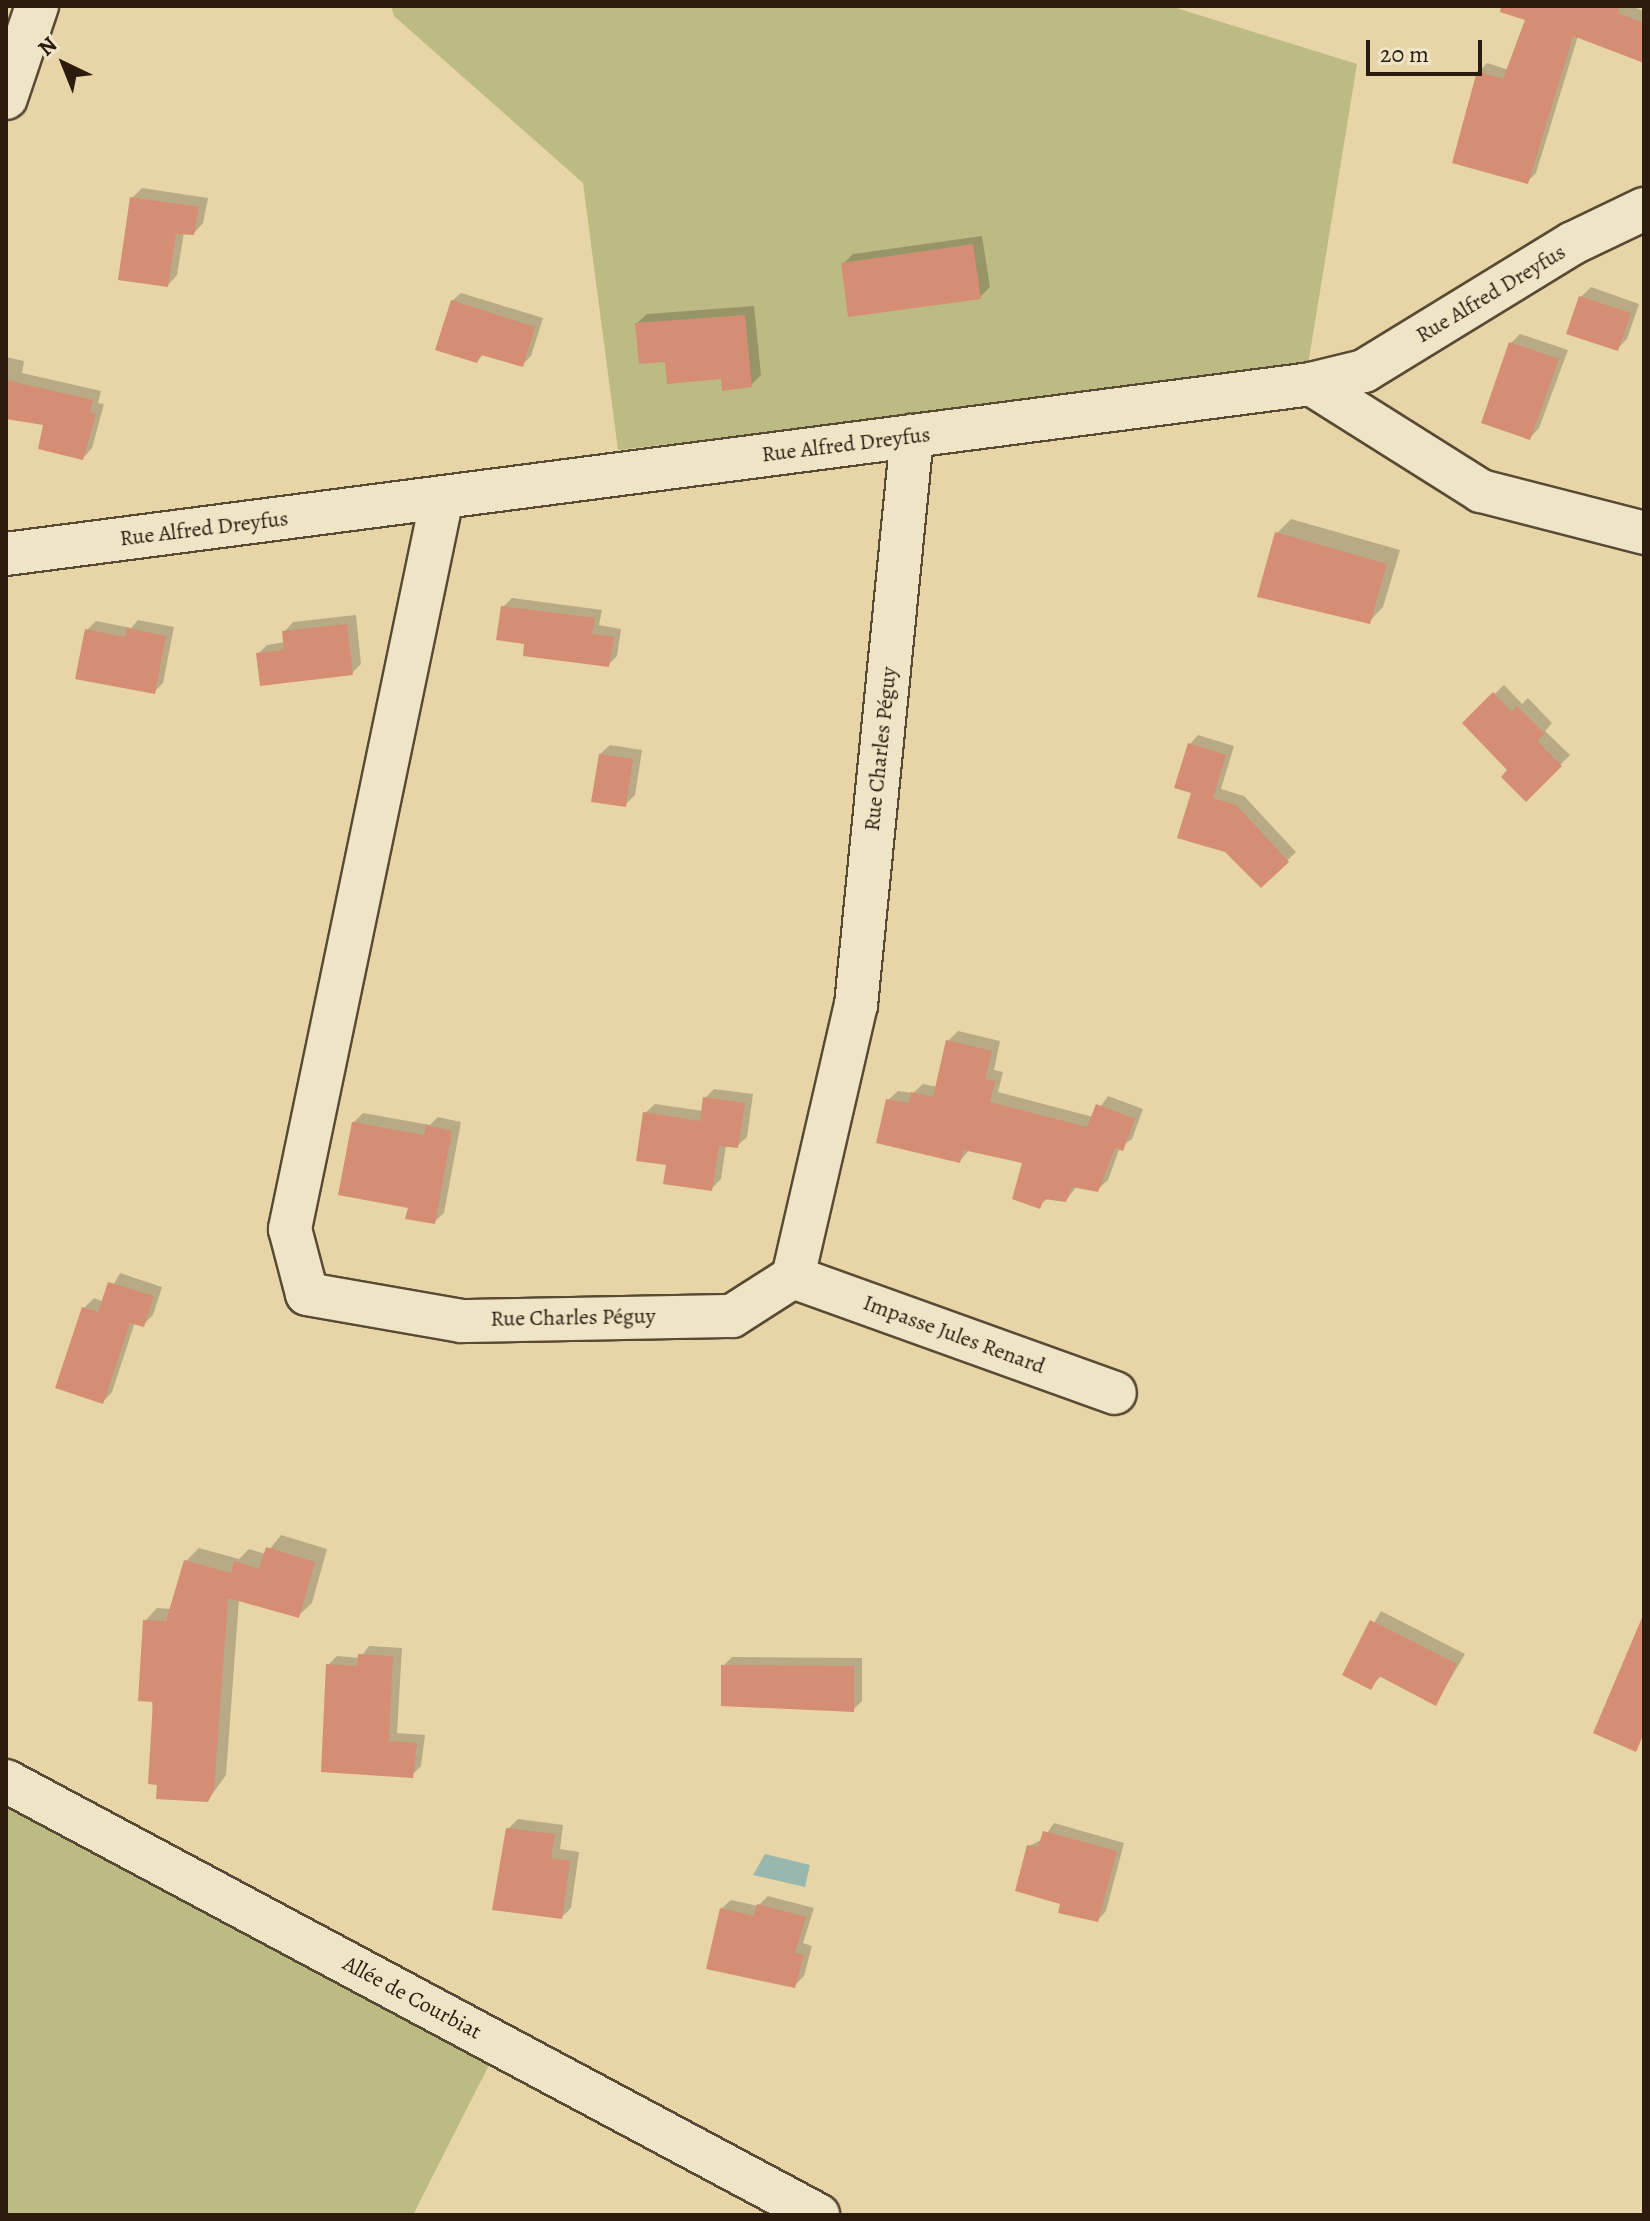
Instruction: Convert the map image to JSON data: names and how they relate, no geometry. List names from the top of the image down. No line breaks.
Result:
{"streets":{"street":["Rue Alfred Dreyfus","Rue Charles Péguy","Impasse Jules Renard","Allée de Courbiat"]},"crossings":[["Rue Alfred Dreyfus","Rue Charles Péguy"],["Rue Charles Péguy","Impasse Jules Renard"]],"scale_bar":"20 m","north":"top left"}
